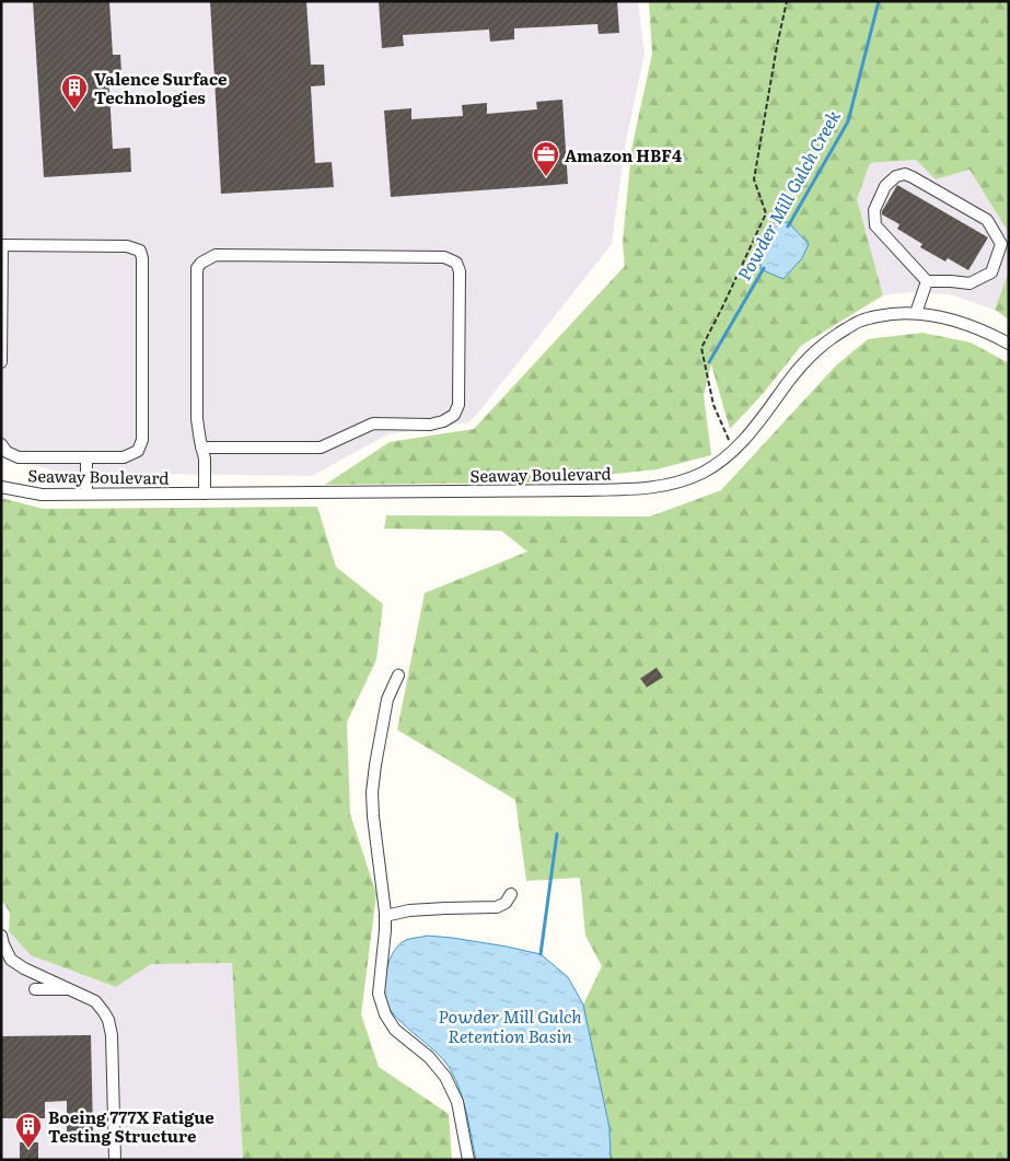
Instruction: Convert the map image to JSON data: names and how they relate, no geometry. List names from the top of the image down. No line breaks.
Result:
{"streets":{"street":["Seaway Boulevard"]},"water":["Powder Mill Gulch Creek","Powder Mill Gulch Retention Basin"],"places":{"building":["Valence Surface Technologies","Boeing 777X Fatigue Testing Structure"],"office":["Amazon HBF4"]}}
